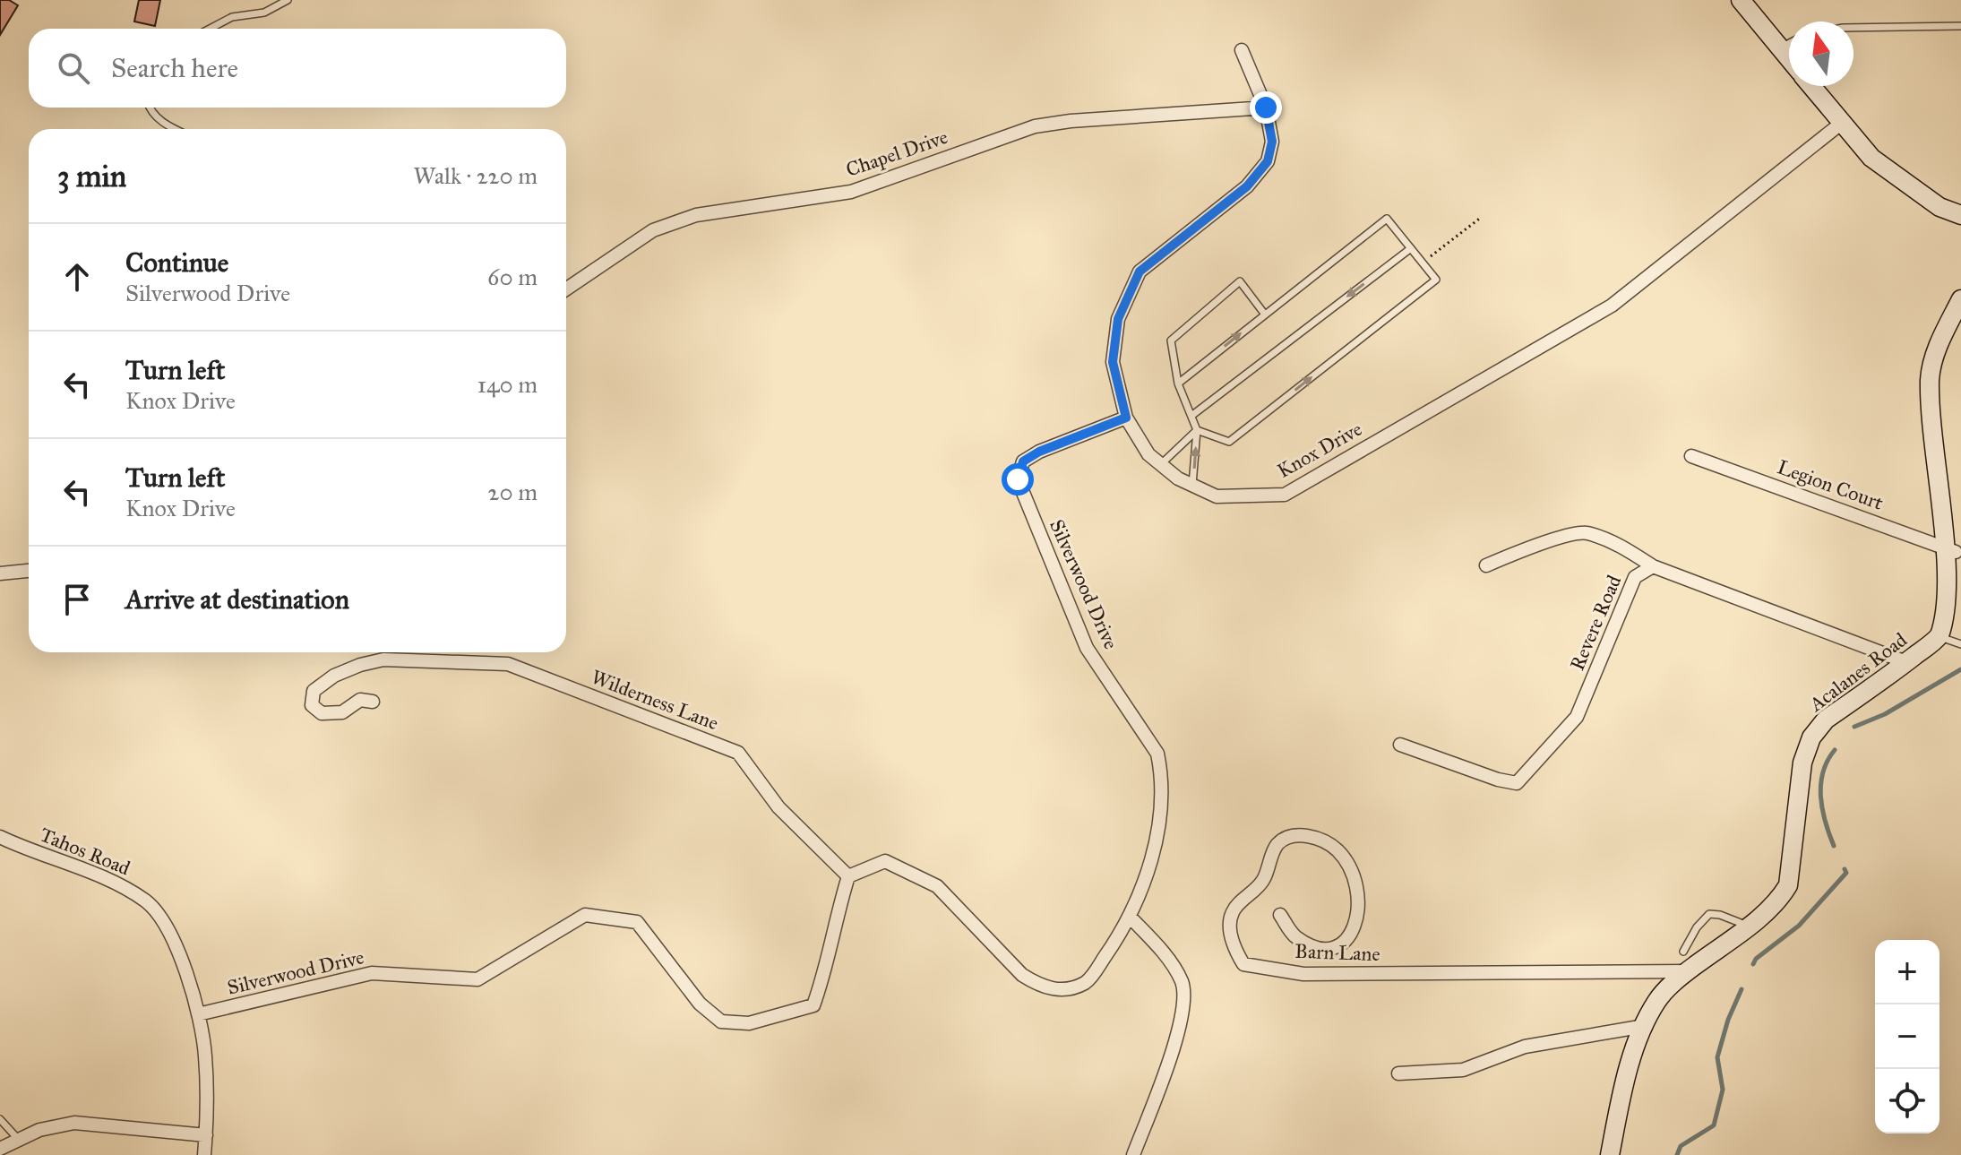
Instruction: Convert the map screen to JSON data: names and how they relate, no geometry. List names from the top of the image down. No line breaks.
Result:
{"streets":{"street":["Chapel Drive","Knox Drive","Legion Court","Silverwood Drive","Revere Road","Acalanes Road","Wilderness Lane","Tahos Road","Barn Lane"]},"crossings":[["Chapel Drive","Knox Drive"],["Knox Drive","Silverwood Drive"],["Legion Court","Acalanes Road"],["Silverwood Drive","Wilderness Lane"],["Silverwood Drive","Tahos Road"],["Acalanes Road","Barn Lane"]],"north":"top","page":{"search":"Search here","heading":["3 min","Walk · 220 m"],"list":[["Continue","Silverwood Drive","60 m"],["Turn left","Knox Drive","140 m"],["Turn left","Knox Drive","20 m"],"Arrive at destination"],"map_buttons":["+","−"]}}
